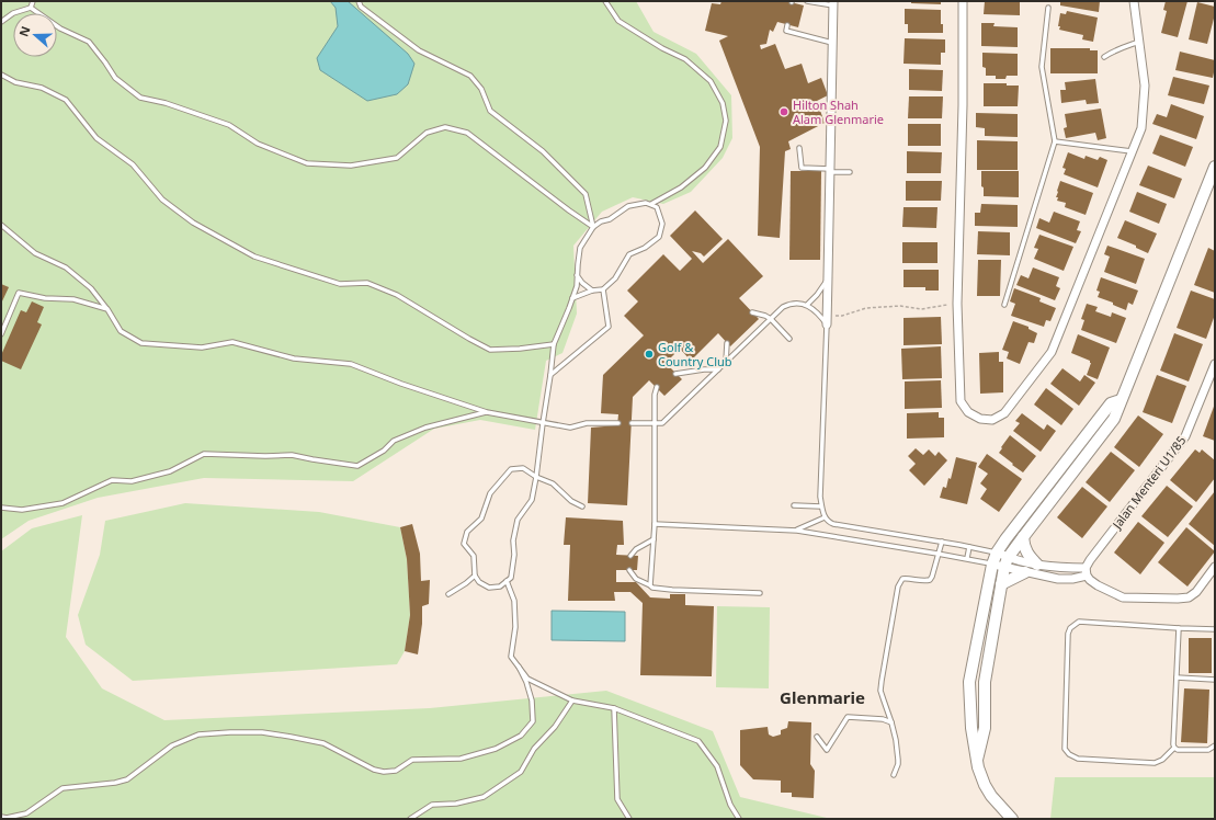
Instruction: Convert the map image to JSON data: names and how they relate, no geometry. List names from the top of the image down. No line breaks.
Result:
{"streets":{"street":["Jalan Menteri U1/85"]},"districts":["Glenmarie"],"places":["Hilton Shah Alam Glenmarie","Golf & Country Club"],"north":"left"}
